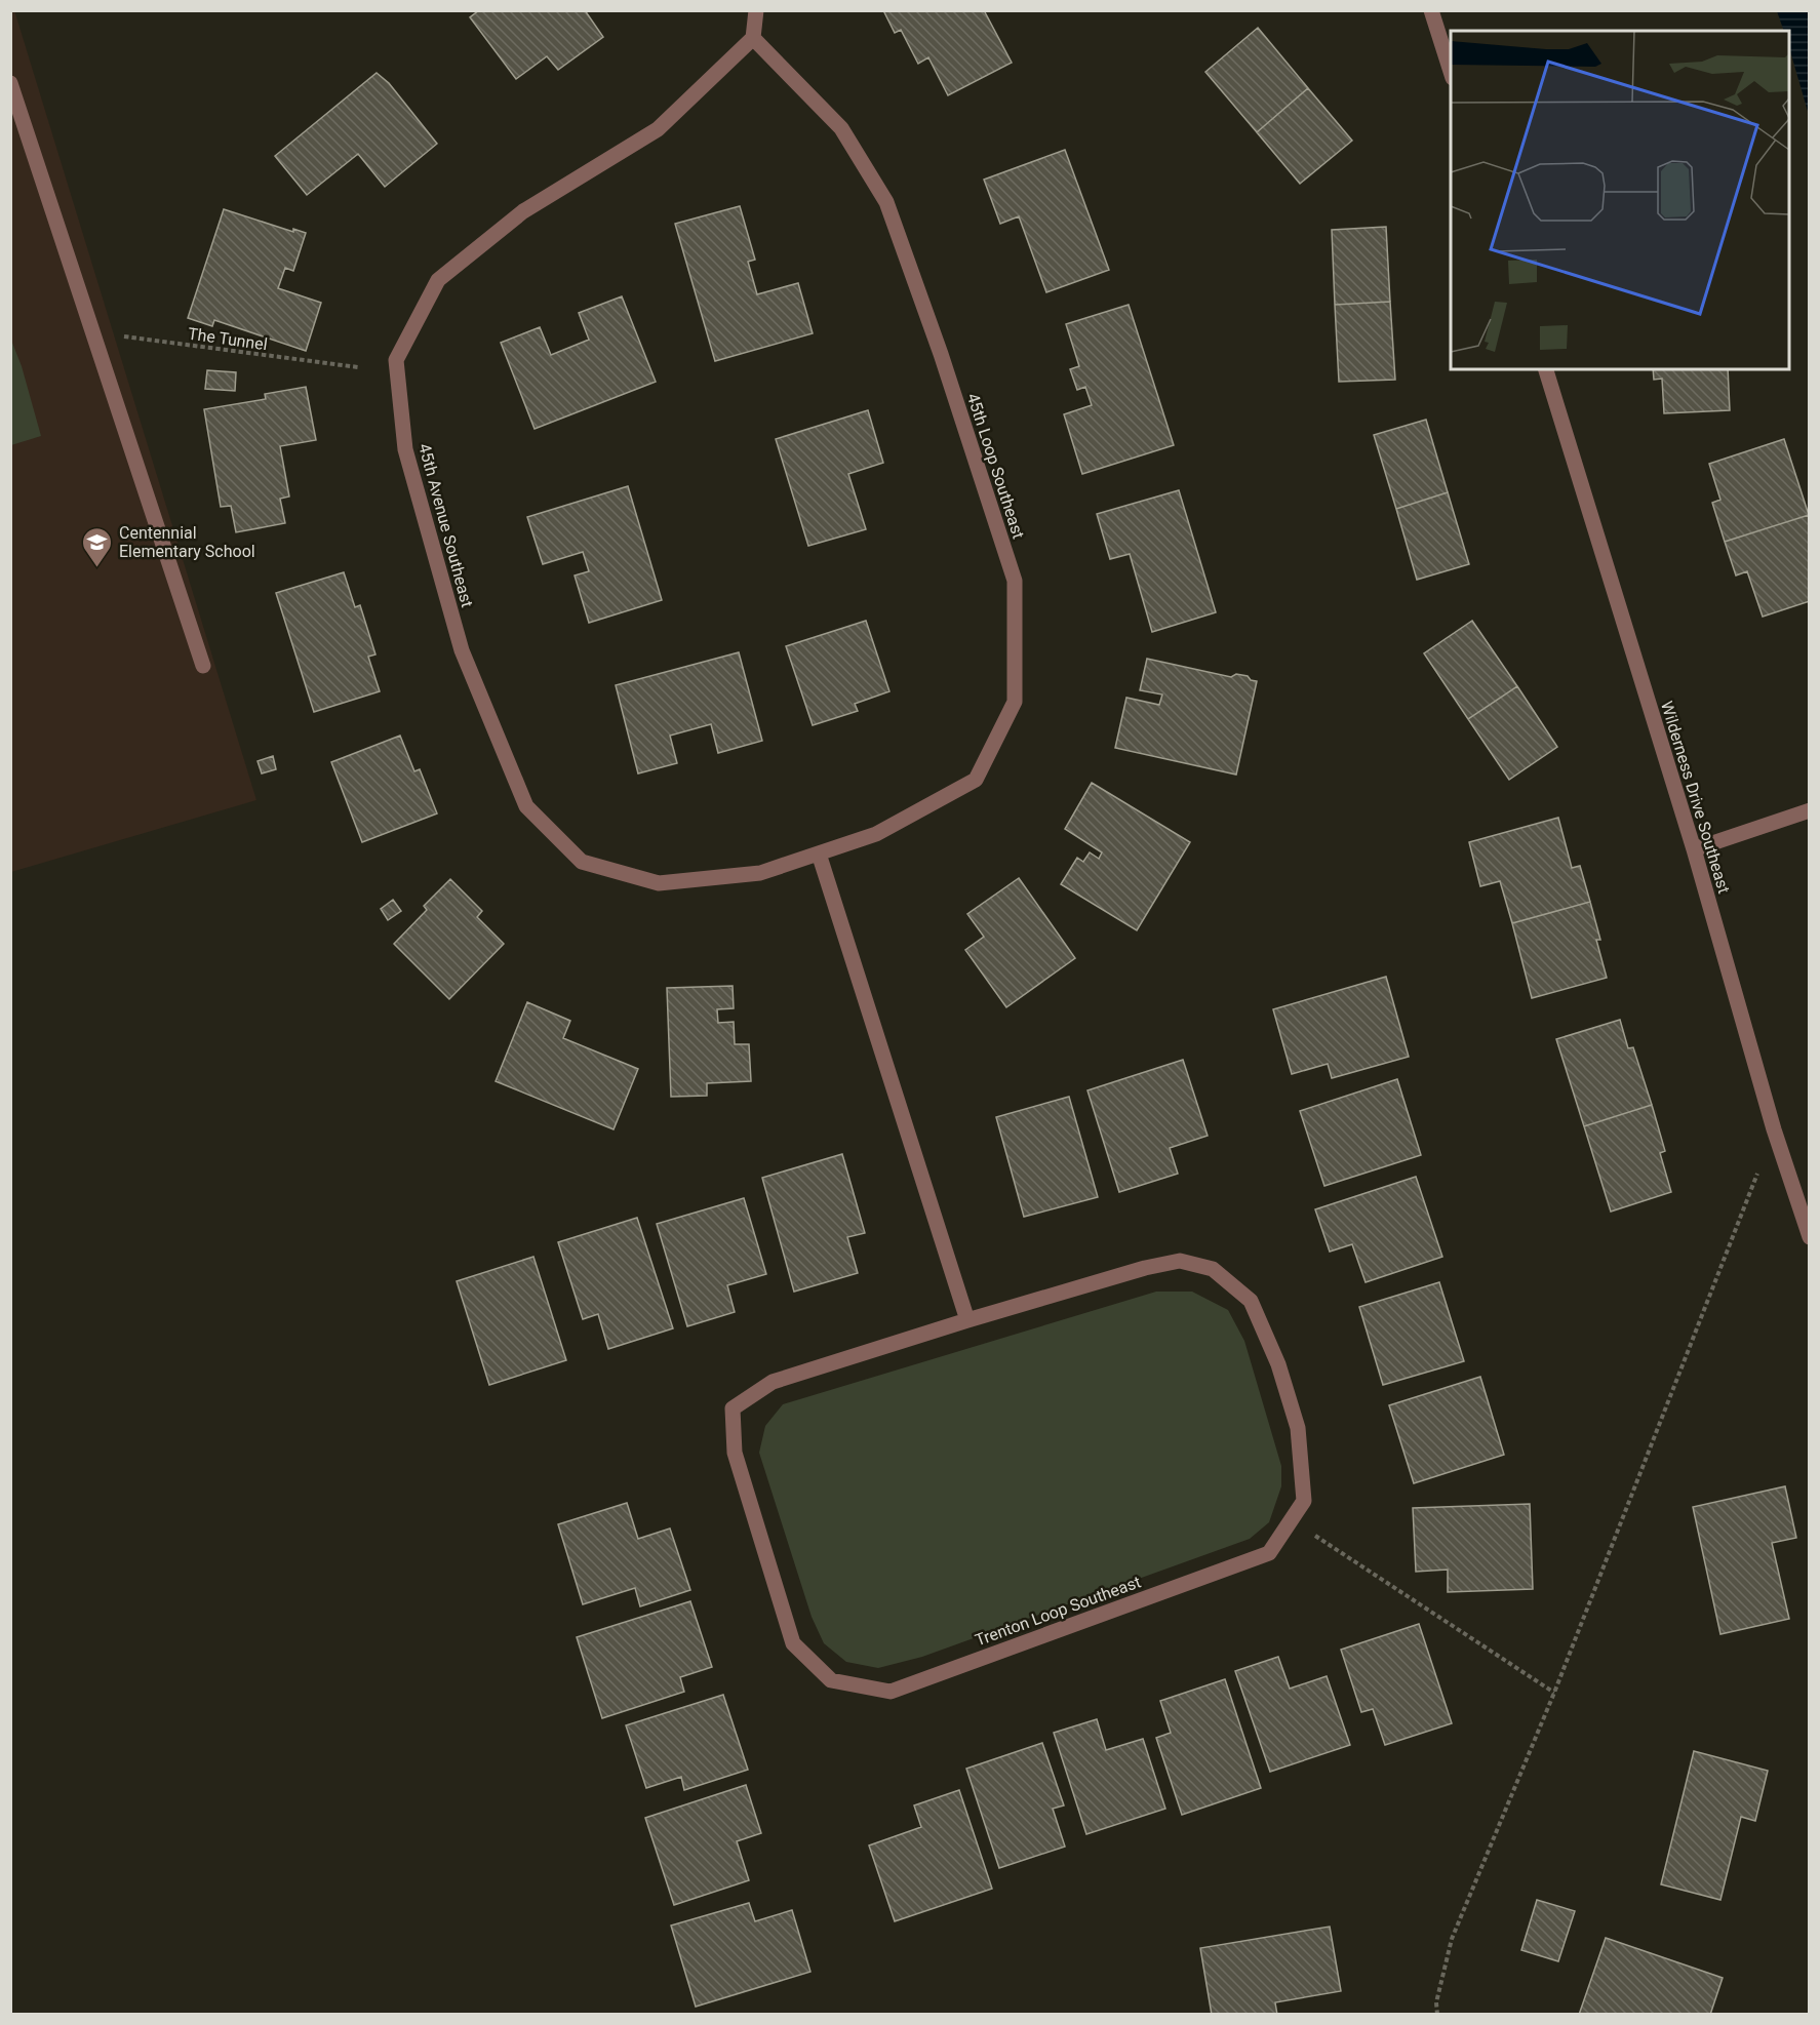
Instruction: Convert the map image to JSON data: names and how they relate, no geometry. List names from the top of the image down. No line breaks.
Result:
{"streets":{"street":["45th Loop Southeast","45th Avenue Southeast","Wilderness Drive Southeast","Trenton Loop Southeast"],"path":["The Tunnel"]},"crossings":[["45th Loop Southeast","45th Avenue Southeast"]],"places":{"school or university":["Centennial Elementary School"]}}
